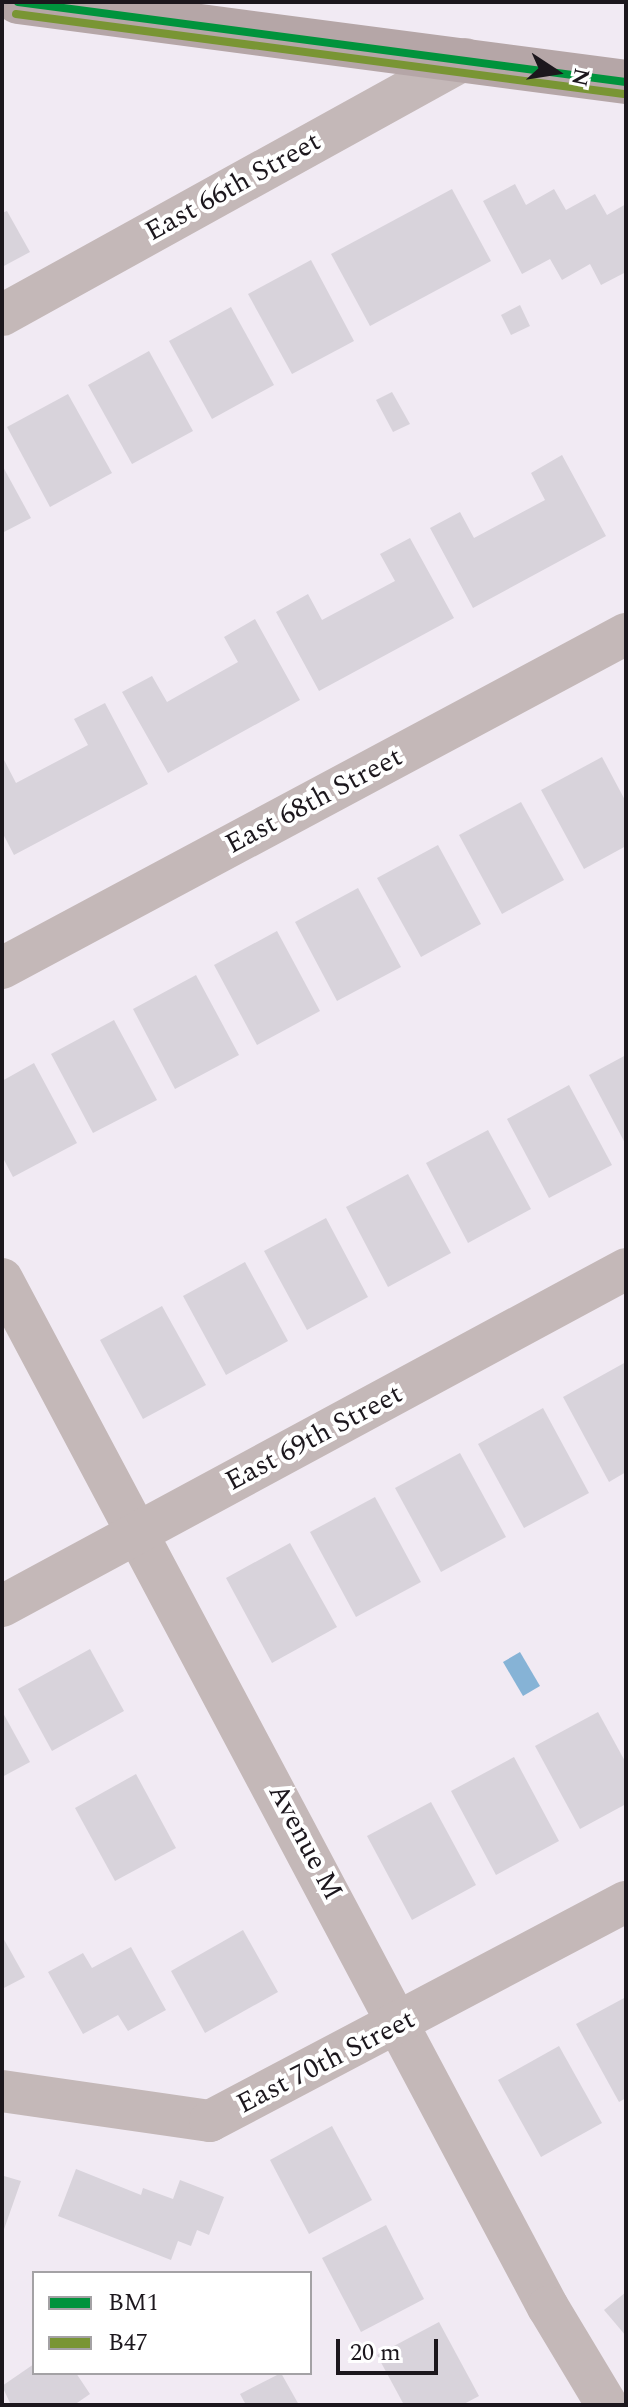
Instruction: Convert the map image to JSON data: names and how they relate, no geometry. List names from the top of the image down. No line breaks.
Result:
{"streets":{"street":["East 66th Street","East 68th Street","East 69th Street","Avenue M","East 70th Street"]},"crossings":[["East 69th Street","Avenue M"],["Avenue M","East 70th Street"]],"lines":["transit line BM1","transit line B47"],"legend":["BM1","B47"],"scale_bar":"20 m","north":"right"}
